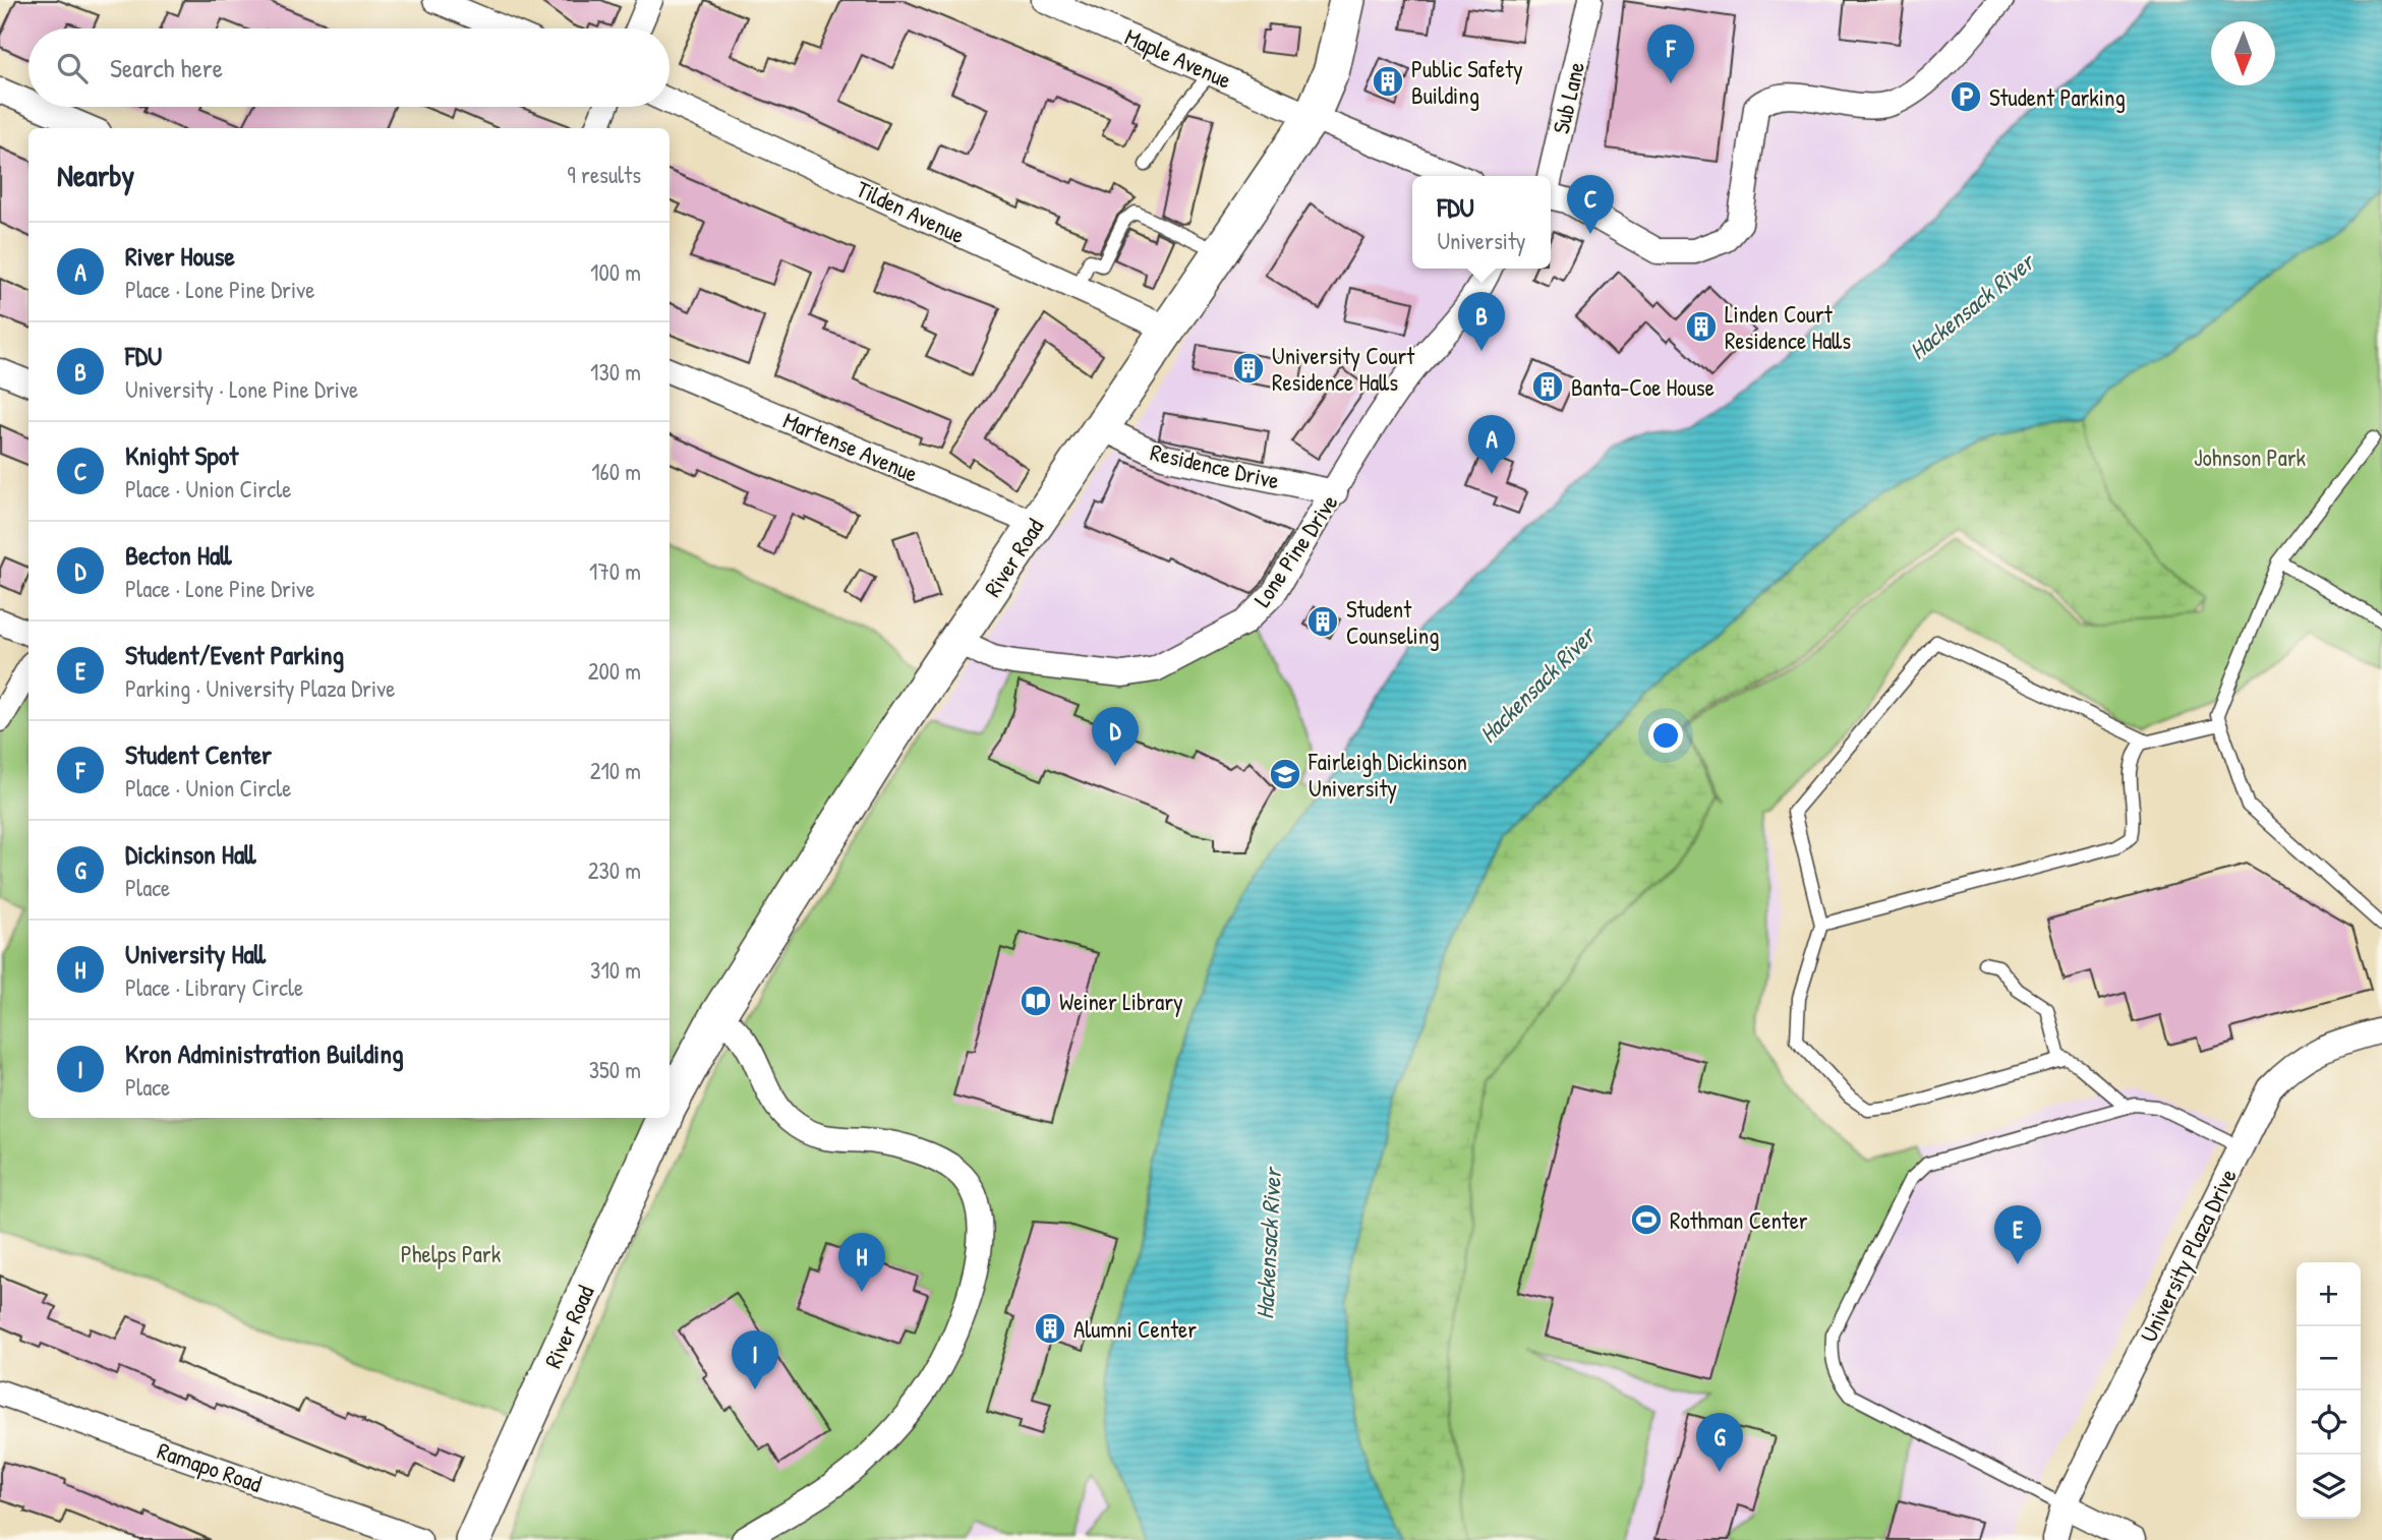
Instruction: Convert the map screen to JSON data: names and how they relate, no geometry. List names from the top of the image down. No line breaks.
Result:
{"streets":{"main road":["River Road"],"street":["Maple Avenue","Sub Lane","Tilden Avenue","Martense Avenue","Residence Drive","Lone Pine Drive","University Plaza Drive","Ramapo Road"]},"crossings":[["Maple Avenue","River Road"],["Tilden Avenue","River Road"],["Martense Avenue","River Road"],["Residence Drive","Lone Pine Drive"],["Residence Drive","River Road"],["Lone Pine Drive","River Road"]],"water":["Hackensack River"],"parks":["Johnson Park","Phelps Park"],"places":{"building":["Public Safety Building","Linden Court Residence Halls","University Court Residence Halls","Banta-Coe House","Student Counseling","Alumni Center"],"parking":["Student Parking"],"school or university":["Fairleigh Dickinson University"],"library":["Weiner Library"],"sports":["Rothman Center"]},"north":"bottom","page":{"pins":["F","C","B","A","D","E","H","I","G"],"search":"Search here","heading":["Nearby","9 results"],"popup":["FDU","University"],"list":[{"mark":"A","name":"River House","note":"Place · Lone Pine Drive","value":"100 m"},{"mark":"B","name":"FDU","note":"University · Lone Pine Drive","value":"130 m"},{"mark":"C","name":"Knight Spot","note":"Place · Union Circle","value":"160 m"},{"mark":"D","name":"Becton Hall","note":"Place · Lone Pine Drive","value":"170 m"},{"mark":"E","name":"Student/Event Parking","note":"Parking · University Plaza Drive","value":"200 m"},{"mark":"F","name":"Student Center","note":"Place · Union Circle","value":"210 m"},{"mark":"G","name":"Dickinson Hall","note":"Place","value":"230 m"},{"mark":"H","name":"University Hall","note":"Place · Library Circle","value":"310 m"},{"mark":"I","name":"Kron Administration Building","note":"Place","value":"350 m"}],"map_buttons":["+","−"]}}
